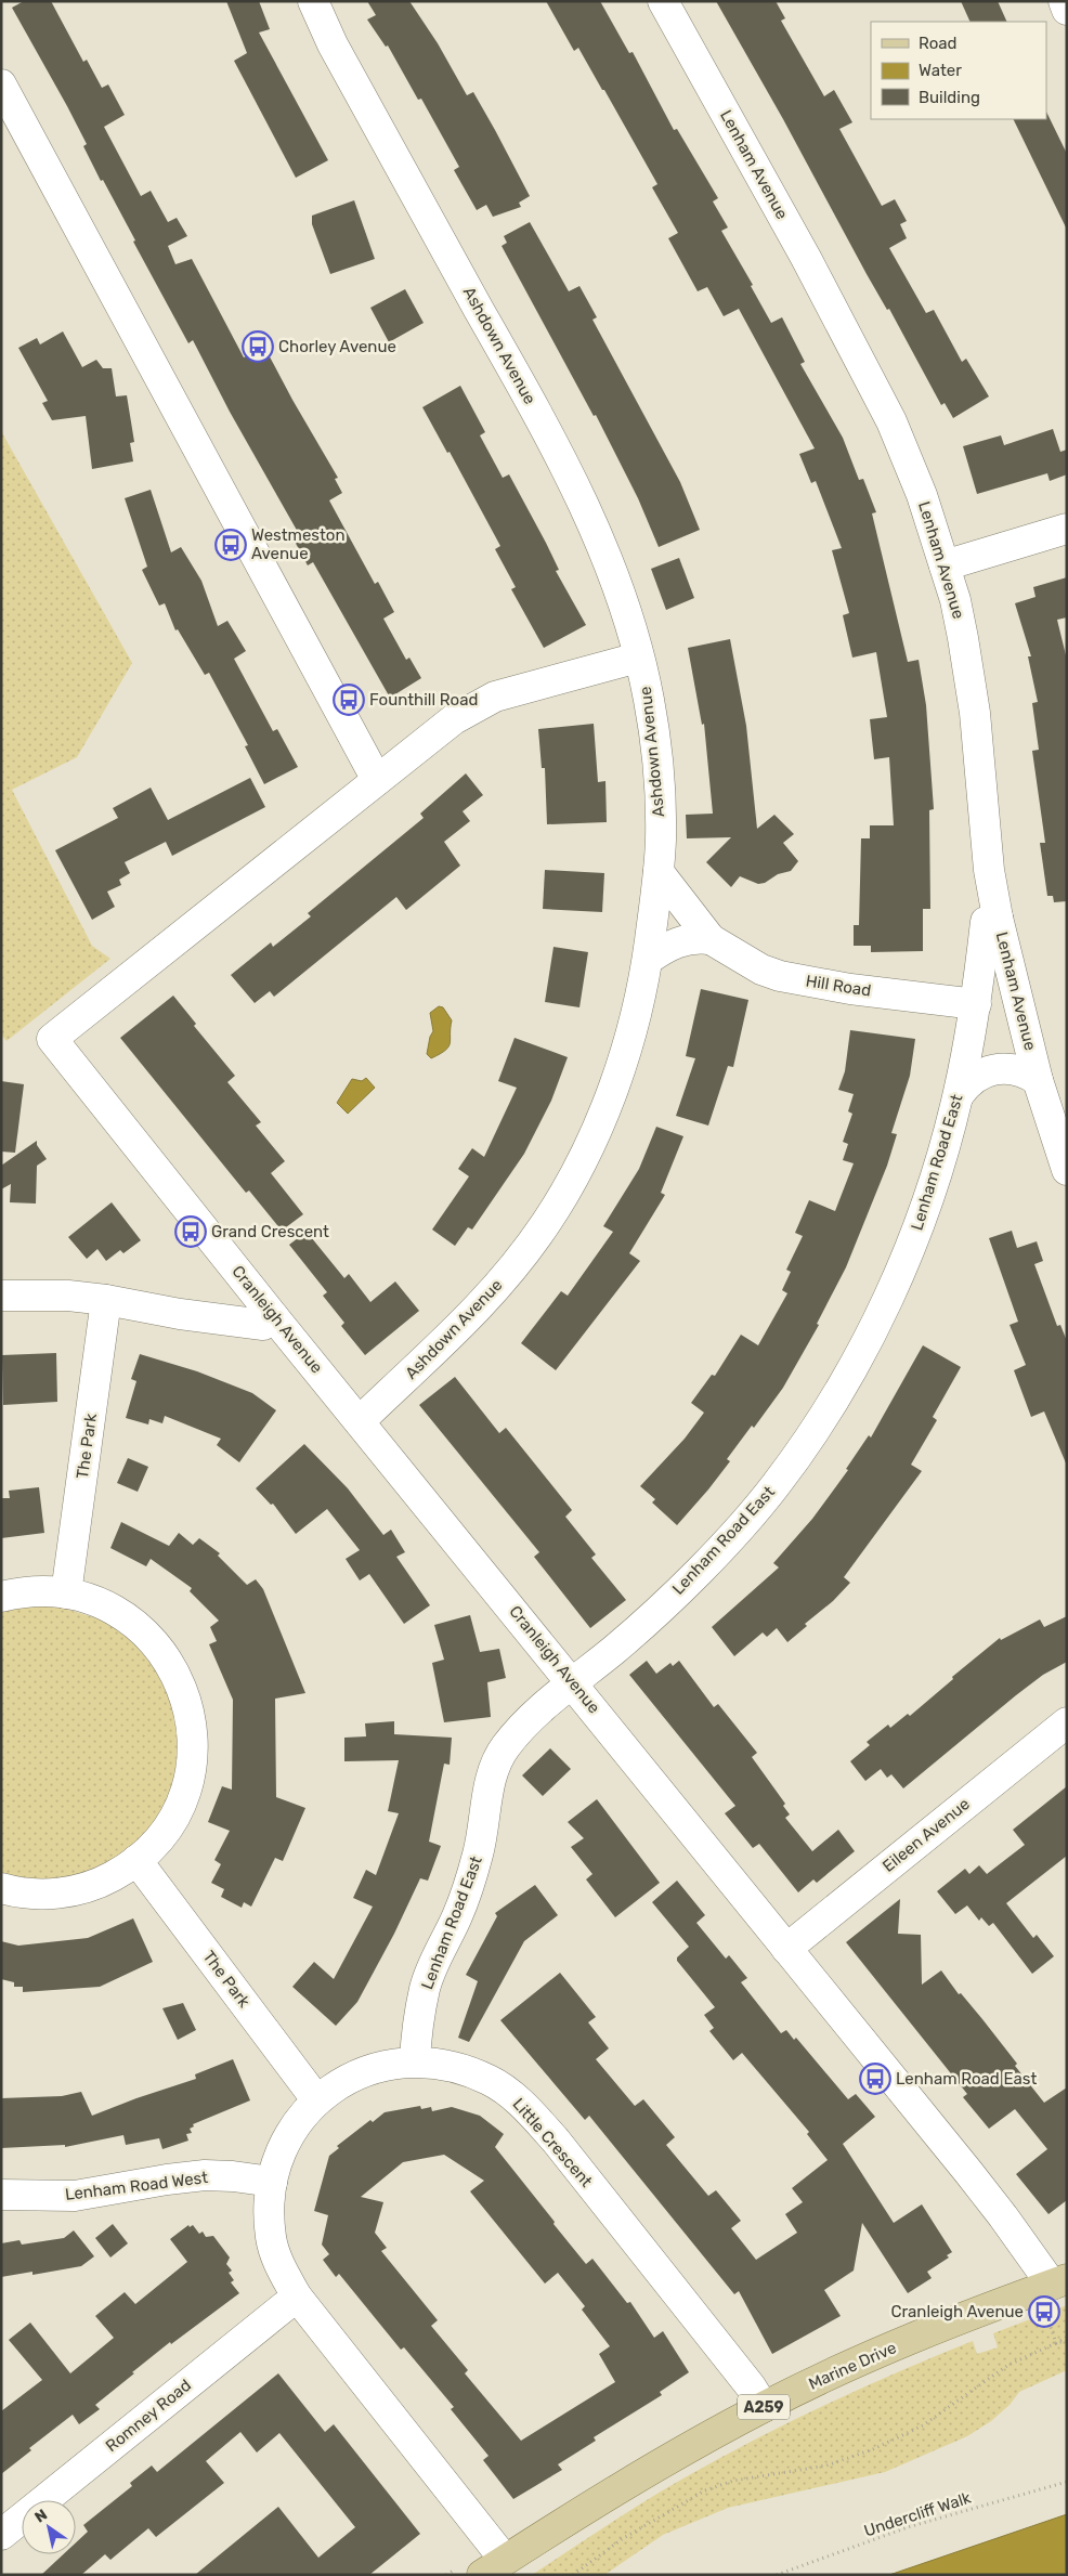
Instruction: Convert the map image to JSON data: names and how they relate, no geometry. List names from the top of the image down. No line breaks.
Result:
{"streets":{"main road":["Marine Drive","A259"],"street":["Lenham Avenue","Ashdown Avenue","Hill Road","Lenham Road East","Cranleigh Avenue","The Park","Eileen Avenue","Little Crescent","Lenham Road West","Romney Road"],"path":["Undercliff Walk"]},"crossings":[["Lenham Avenue","Lenham Road East"],["Ashdown Avenue","Hill Road"],["Ashdown Avenue","Cranleigh Avenue"],["Hill Road","Lenham Road East"],["Lenham Road East","Cranleigh Avenue"],["Lenham Road East","Little Crescent"],["Cranleigh Avenue","Eileen Avenue"],["Cranleigh Avenue","Marine Drive"],["The Park","Little Crescent"],["Little Crescent","Lenham Road West"],["Little Crescent","Marine Drive"],["Little Crescent","Romney Road"]],"places":{"bus stop":["Chorley Avenue","Westmeston Avenue","Founthill Road","Grand Crescent","Lenham Road East","Cranleigh Avenue"]},"legend":["Road","Water","Building"],"north":"top left"}
